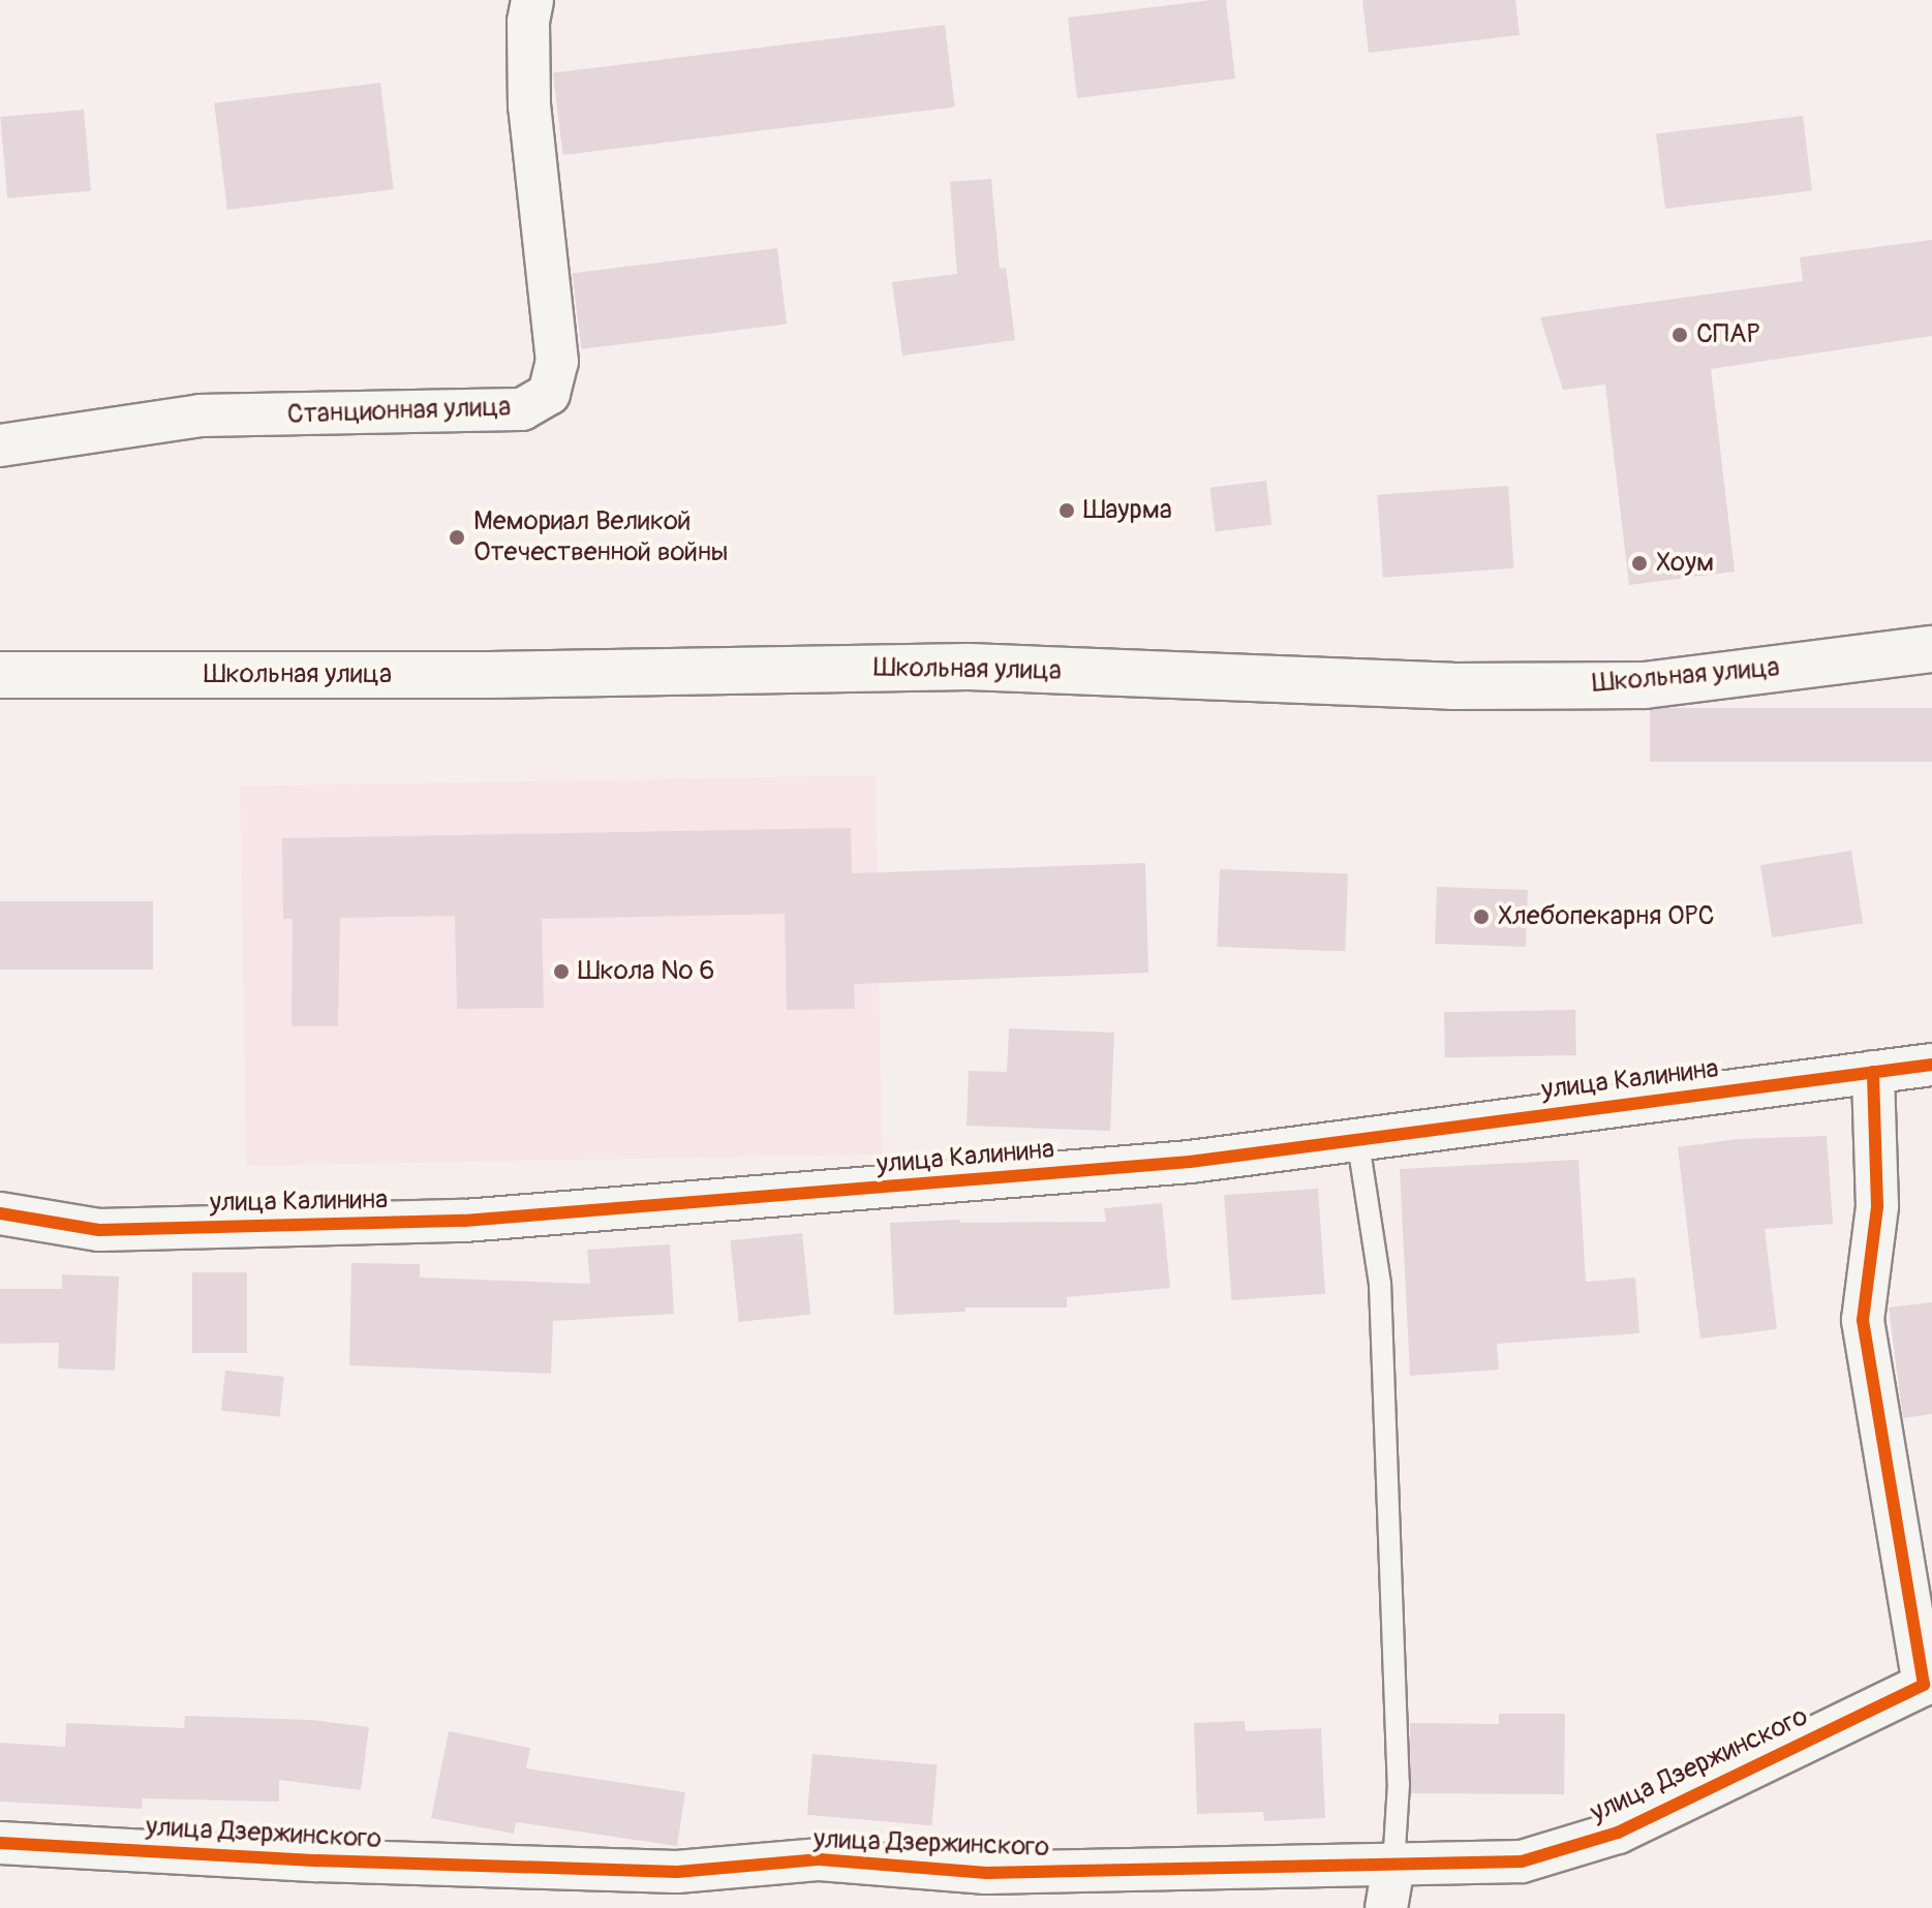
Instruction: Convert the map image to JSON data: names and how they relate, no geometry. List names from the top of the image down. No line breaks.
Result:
{"streets":{"main road":["Школьная улица"],"street":["Станционная улица","улица Калинина","улица Дзержинского"]},"places":["СПАР","Шаурма","Мемориал Великой Отечественной войны","Хоум","Хлебопекарня ОРС","Школа № 6"]}
